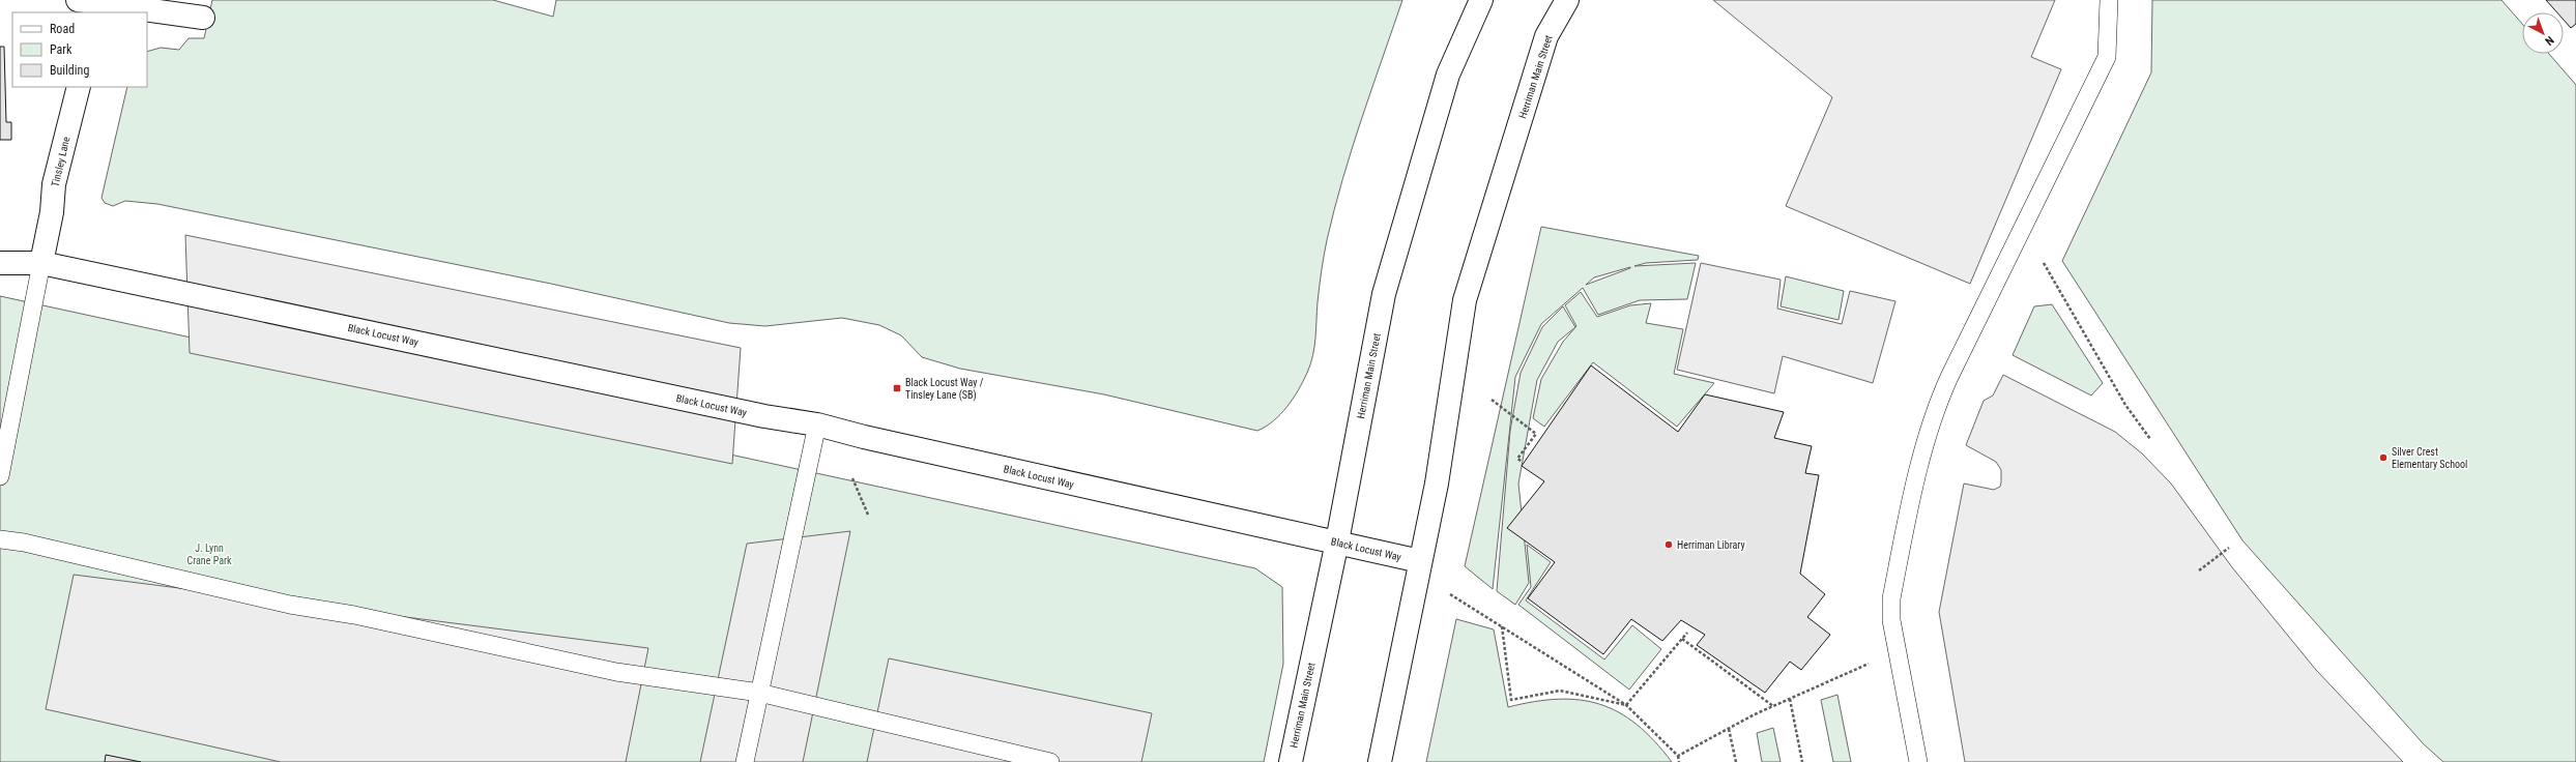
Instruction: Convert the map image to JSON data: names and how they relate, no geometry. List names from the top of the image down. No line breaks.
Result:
{"streets":{"street":["Herriman Main Street","Tinsley Lane","Black Locust Way"]},"crossings":[["Herriman Main Street","Black Locust Way"],["Tinsley Lane","Black Locust Way"]],"parks":["J. Lynn Crane Park"],"places":{"transit":["Black Locust Way / Tinsley Lane (SB)"],"other":["Silver Crest Elementary School","Herriman Library"]},"legend":["Road","Park","Building"],"north":"bottom right"}
